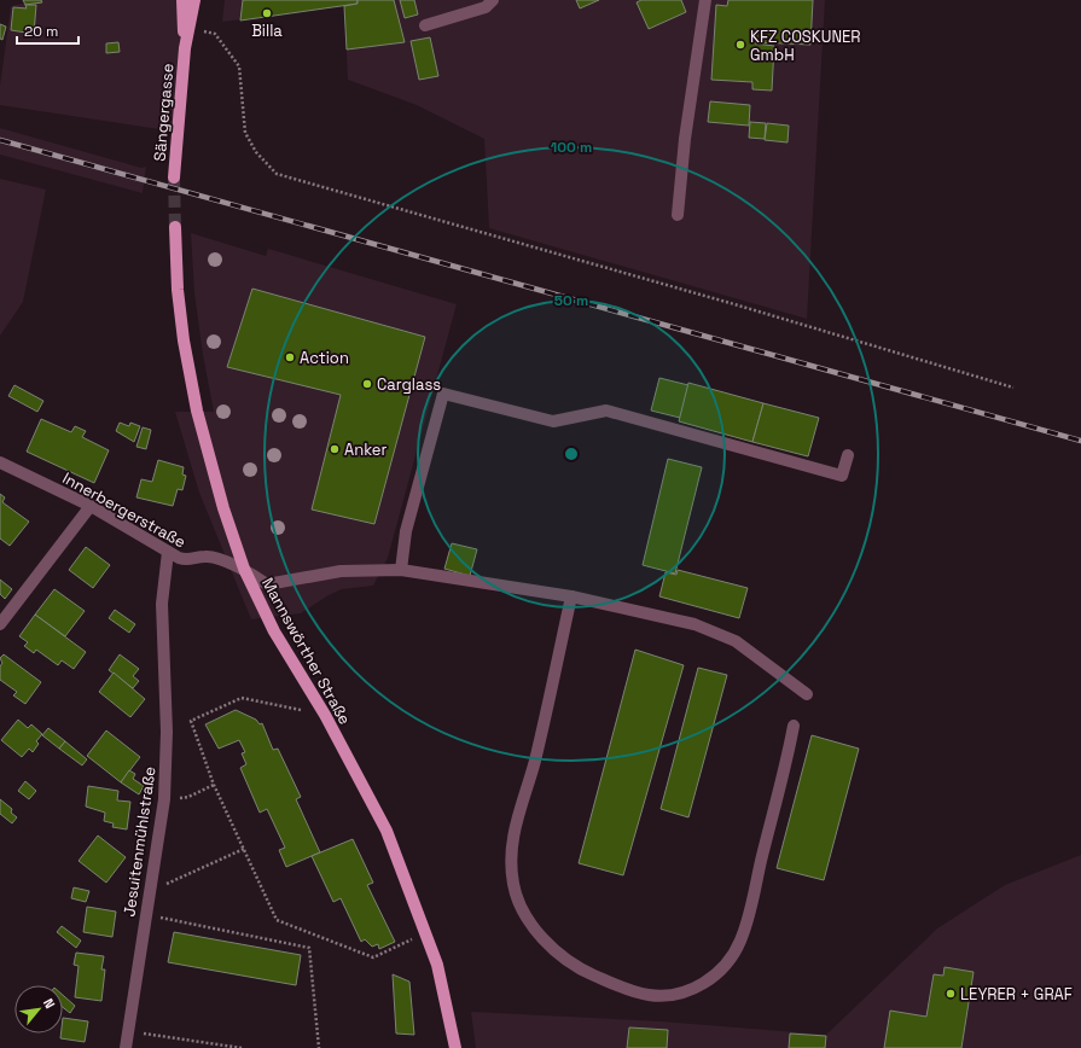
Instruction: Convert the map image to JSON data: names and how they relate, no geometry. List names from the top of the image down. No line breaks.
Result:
{"streets":{"main road":["Sängergasse","Mannswörther Straße"],"street":["Innerbergerstraße","Jesuitenmühlstraße"]},"crossings":[["Innerbergerstraße","Mannswörther Straße"],["Innerbergerstraße","Jesuitenmühlstraße"]],"places":["Billa","KFZ COSKUNER GmbH","Action","Carglass","Anker","LEYRER + GRAF"],"scale_bar":"20 m","north":"top right","rings":["100 m","50 m"]}
